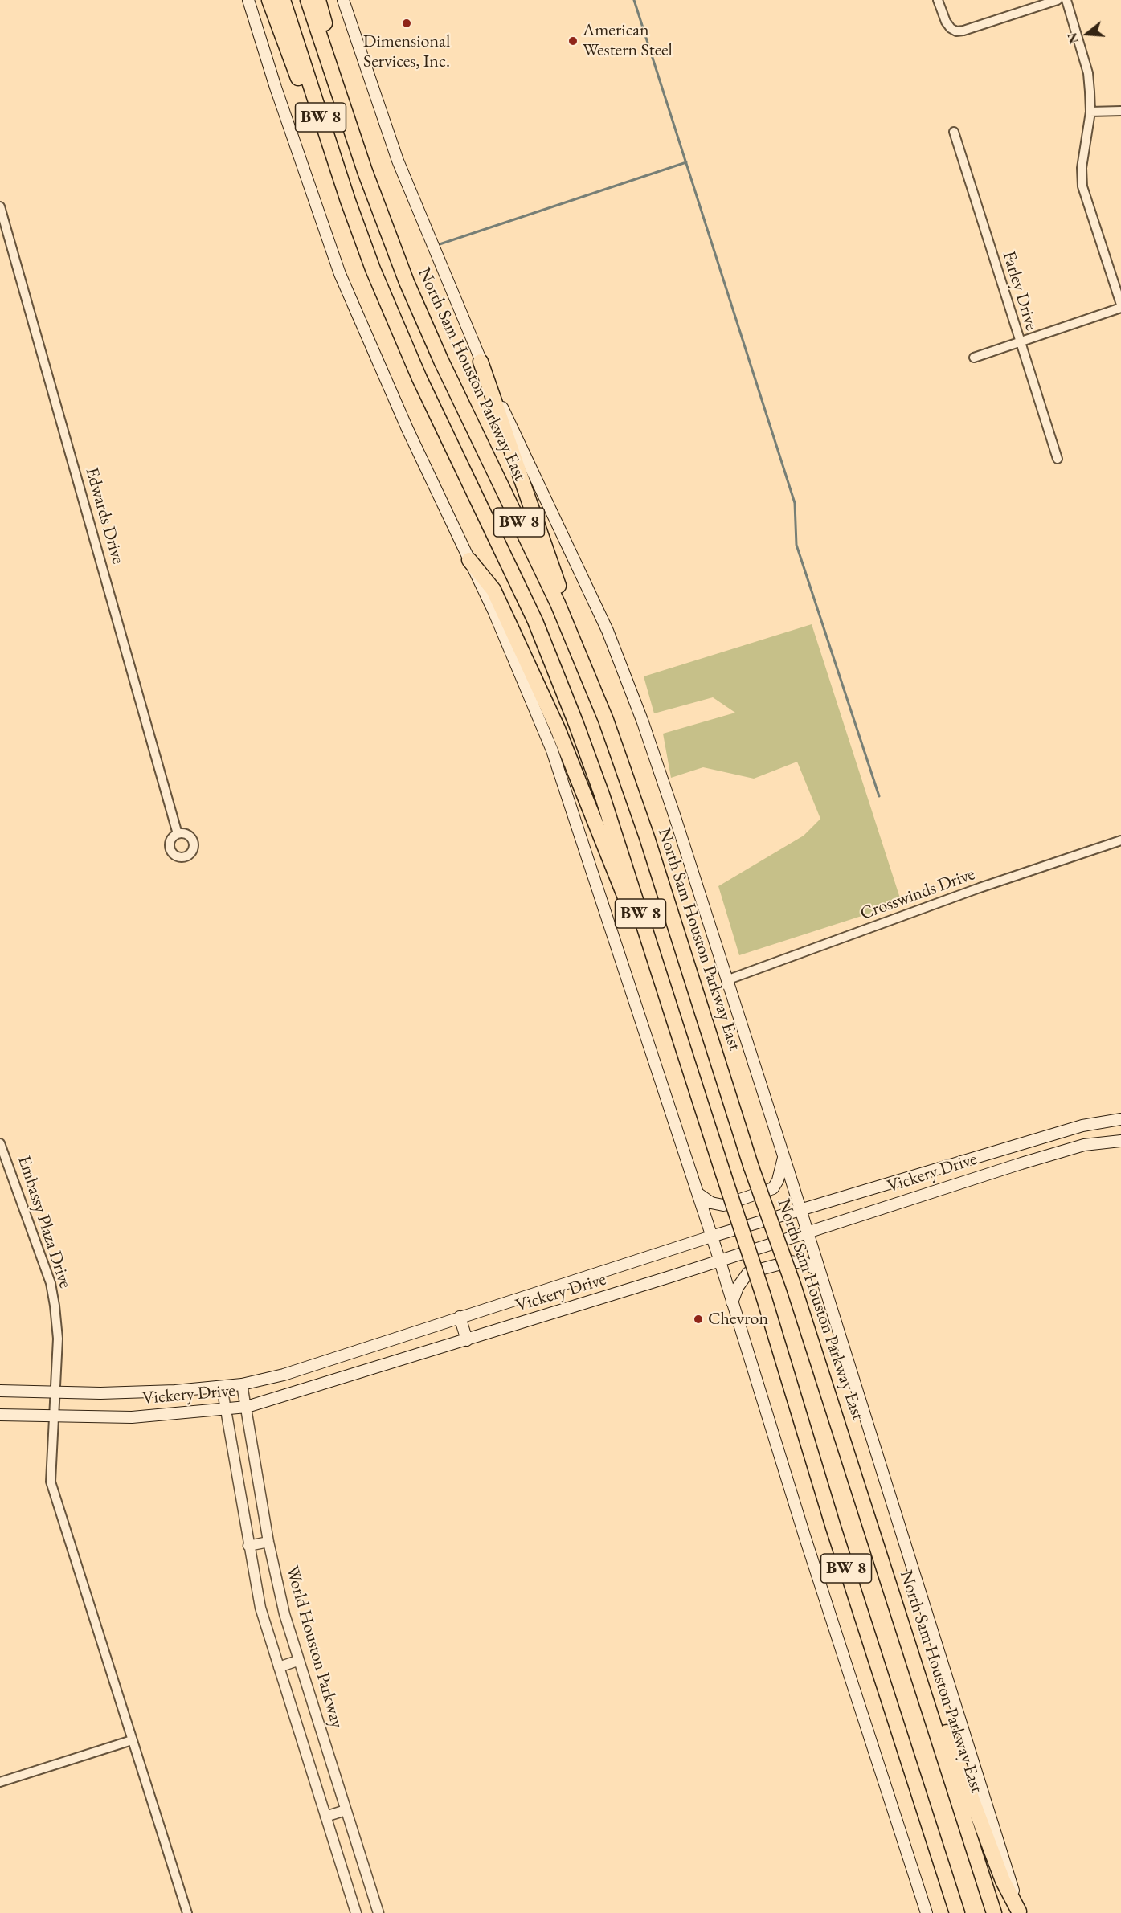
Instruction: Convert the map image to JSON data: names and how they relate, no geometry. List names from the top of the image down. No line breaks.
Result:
{"streets":{"highway":["BW 8","North Sam Houston Parkway East"],"main road":["Vickery Drive"],"street":["Farley Drive","Edwards Drive","Crosswinds Drive","Embassy Plaza Drive","World Houston Parkway"]},"crossings":[["North Sam Houston Parkway East","Crosswinds Drive"],["North Sam Houston Parkway East","Vickery Drive"],["Vickery Drive","Embassy Plaza Drive"],["Vickery Drive","World Houston Parkway"]],"places":["Dimensional Services, Inc.","American Western Steel","Chevron"],"north":"left"}
